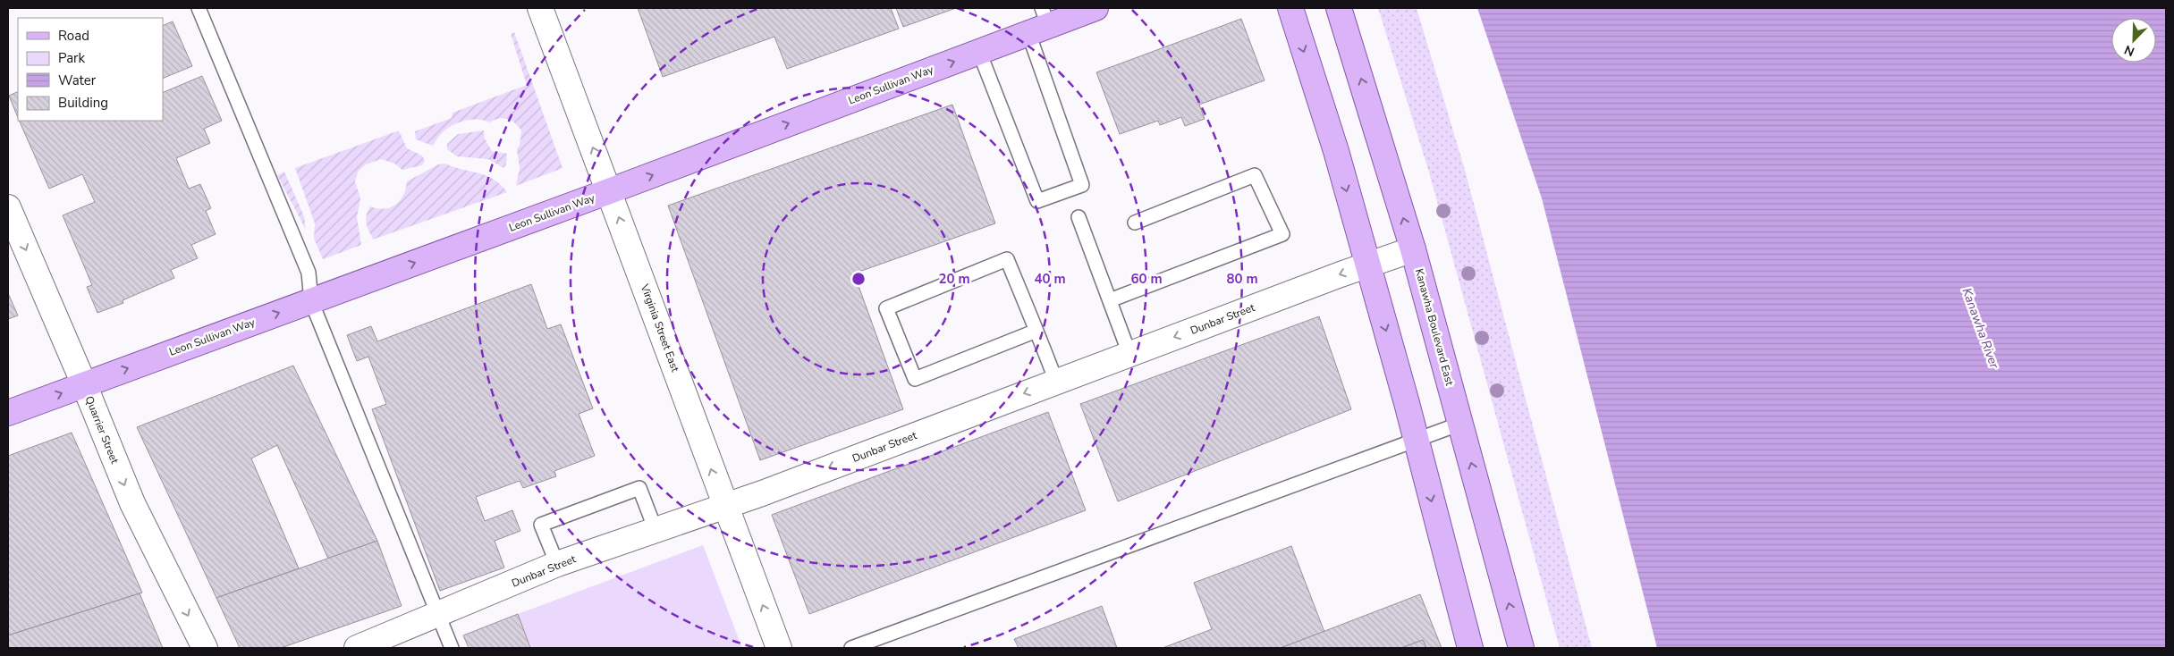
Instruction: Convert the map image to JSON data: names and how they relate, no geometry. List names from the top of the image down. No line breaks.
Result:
{"streets":{"main road":["Leon Sullivan Way","Dunbar Street","Kanawha Boulevard East","Virginia Street East","Quarrier Street"]},"crossings":[["Leon Sullivan Way","Virginia Street East"],["Leon Sullivan Way","Quarrier Street"],["Dunbar Street","Kanawha Boulevard East"],["Dunbar Street","Virginia Street East"]],"one_way":["Leon Sullivan Way","Dunbar Street","Virginia Street East","Quarrier Street"],"water":["Kanawha River"],"legend":["Road","Park","Water","Building"],"north":"bottom left","rings":["20 m","40 m","60 m","80 m"]}
